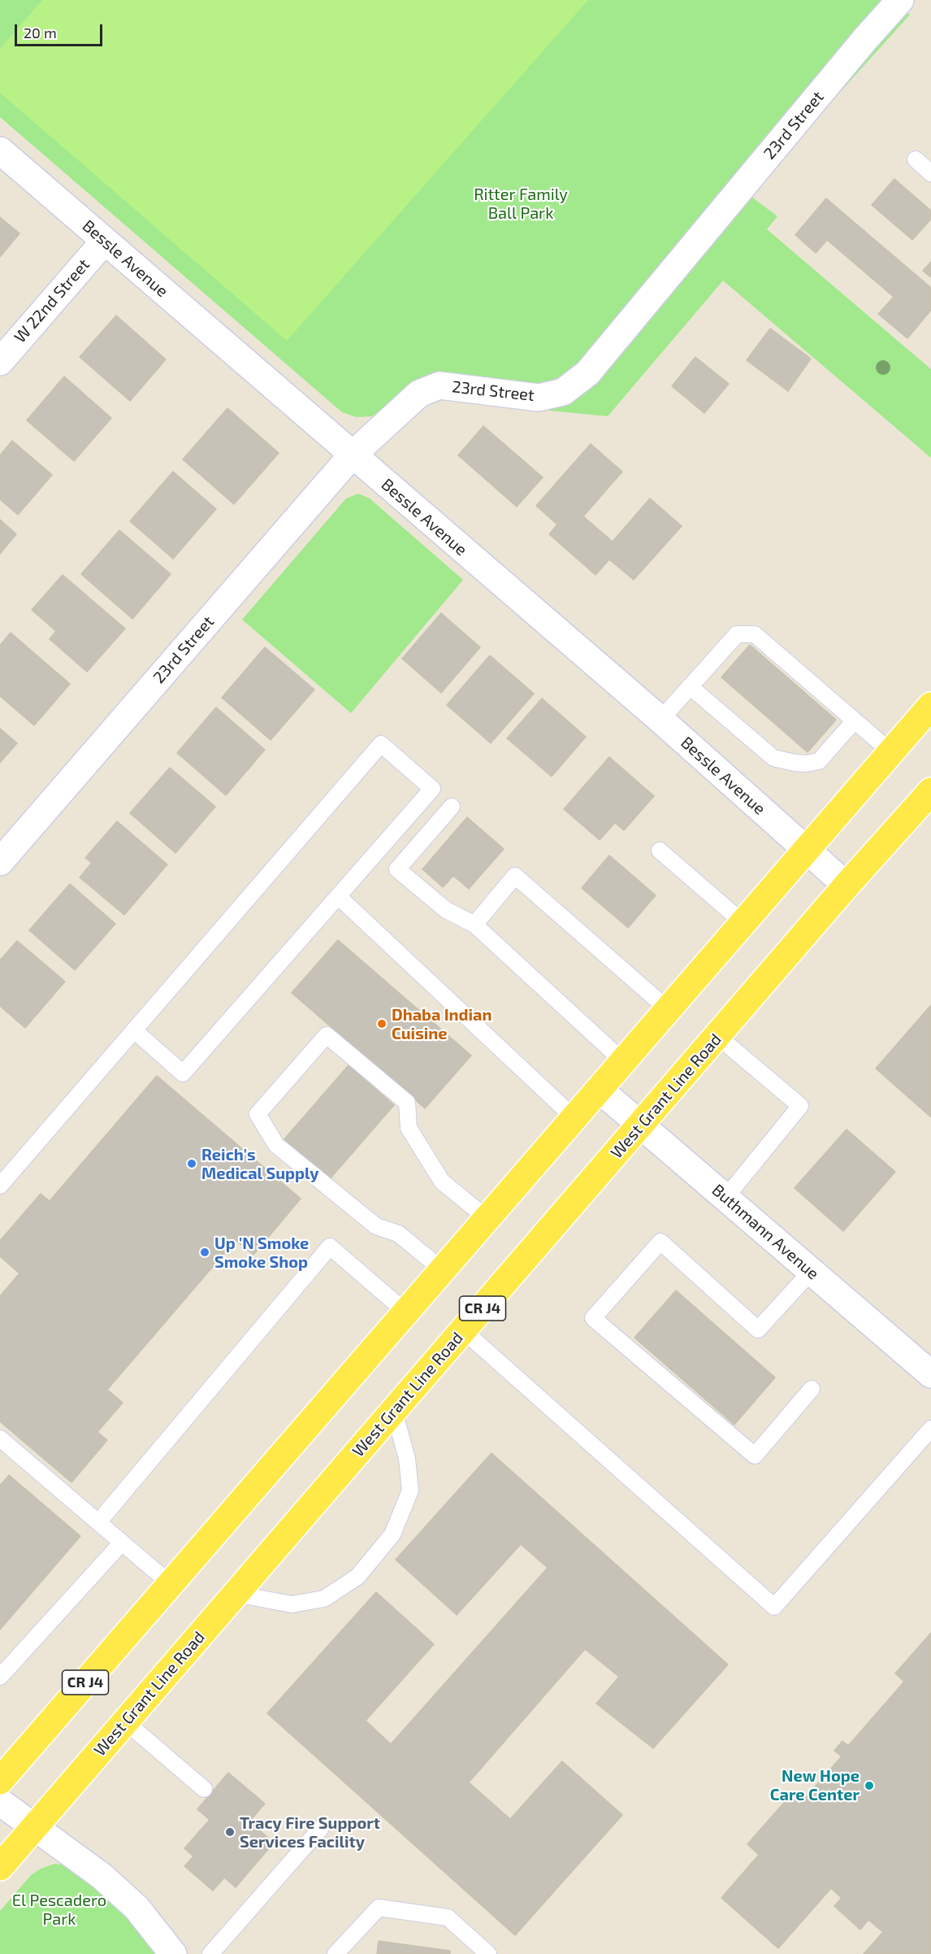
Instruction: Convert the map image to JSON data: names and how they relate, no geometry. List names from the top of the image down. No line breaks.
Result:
{"streets":{"main road":["West Grant Line Road","CR J4"],"street":["23rd Street","Bessle Avenue","W 22nd Street","Buthmann Avenue"]},"crossings":[["23rd Street","Bessle Avenue"],["Bessle Avenue","W 22nd Street"],["Bessle Avenue","West Grant Line Road"],["Bessle Avenue","CR J4"],["West Grant Line Road","Buthmann Avenue"],["Buthmann Avenue","CR J4"]],"parks":["Ritter Family Ball Park","El Pescadero Park"],"places":["Dhaba Indian Cuisine","Reich's Medical Supply","Up 'N Smoke Smoke Shop","New Hope Care Center","Tracy Fire Support Services Facility"],"scale_bar":"20 m"}
